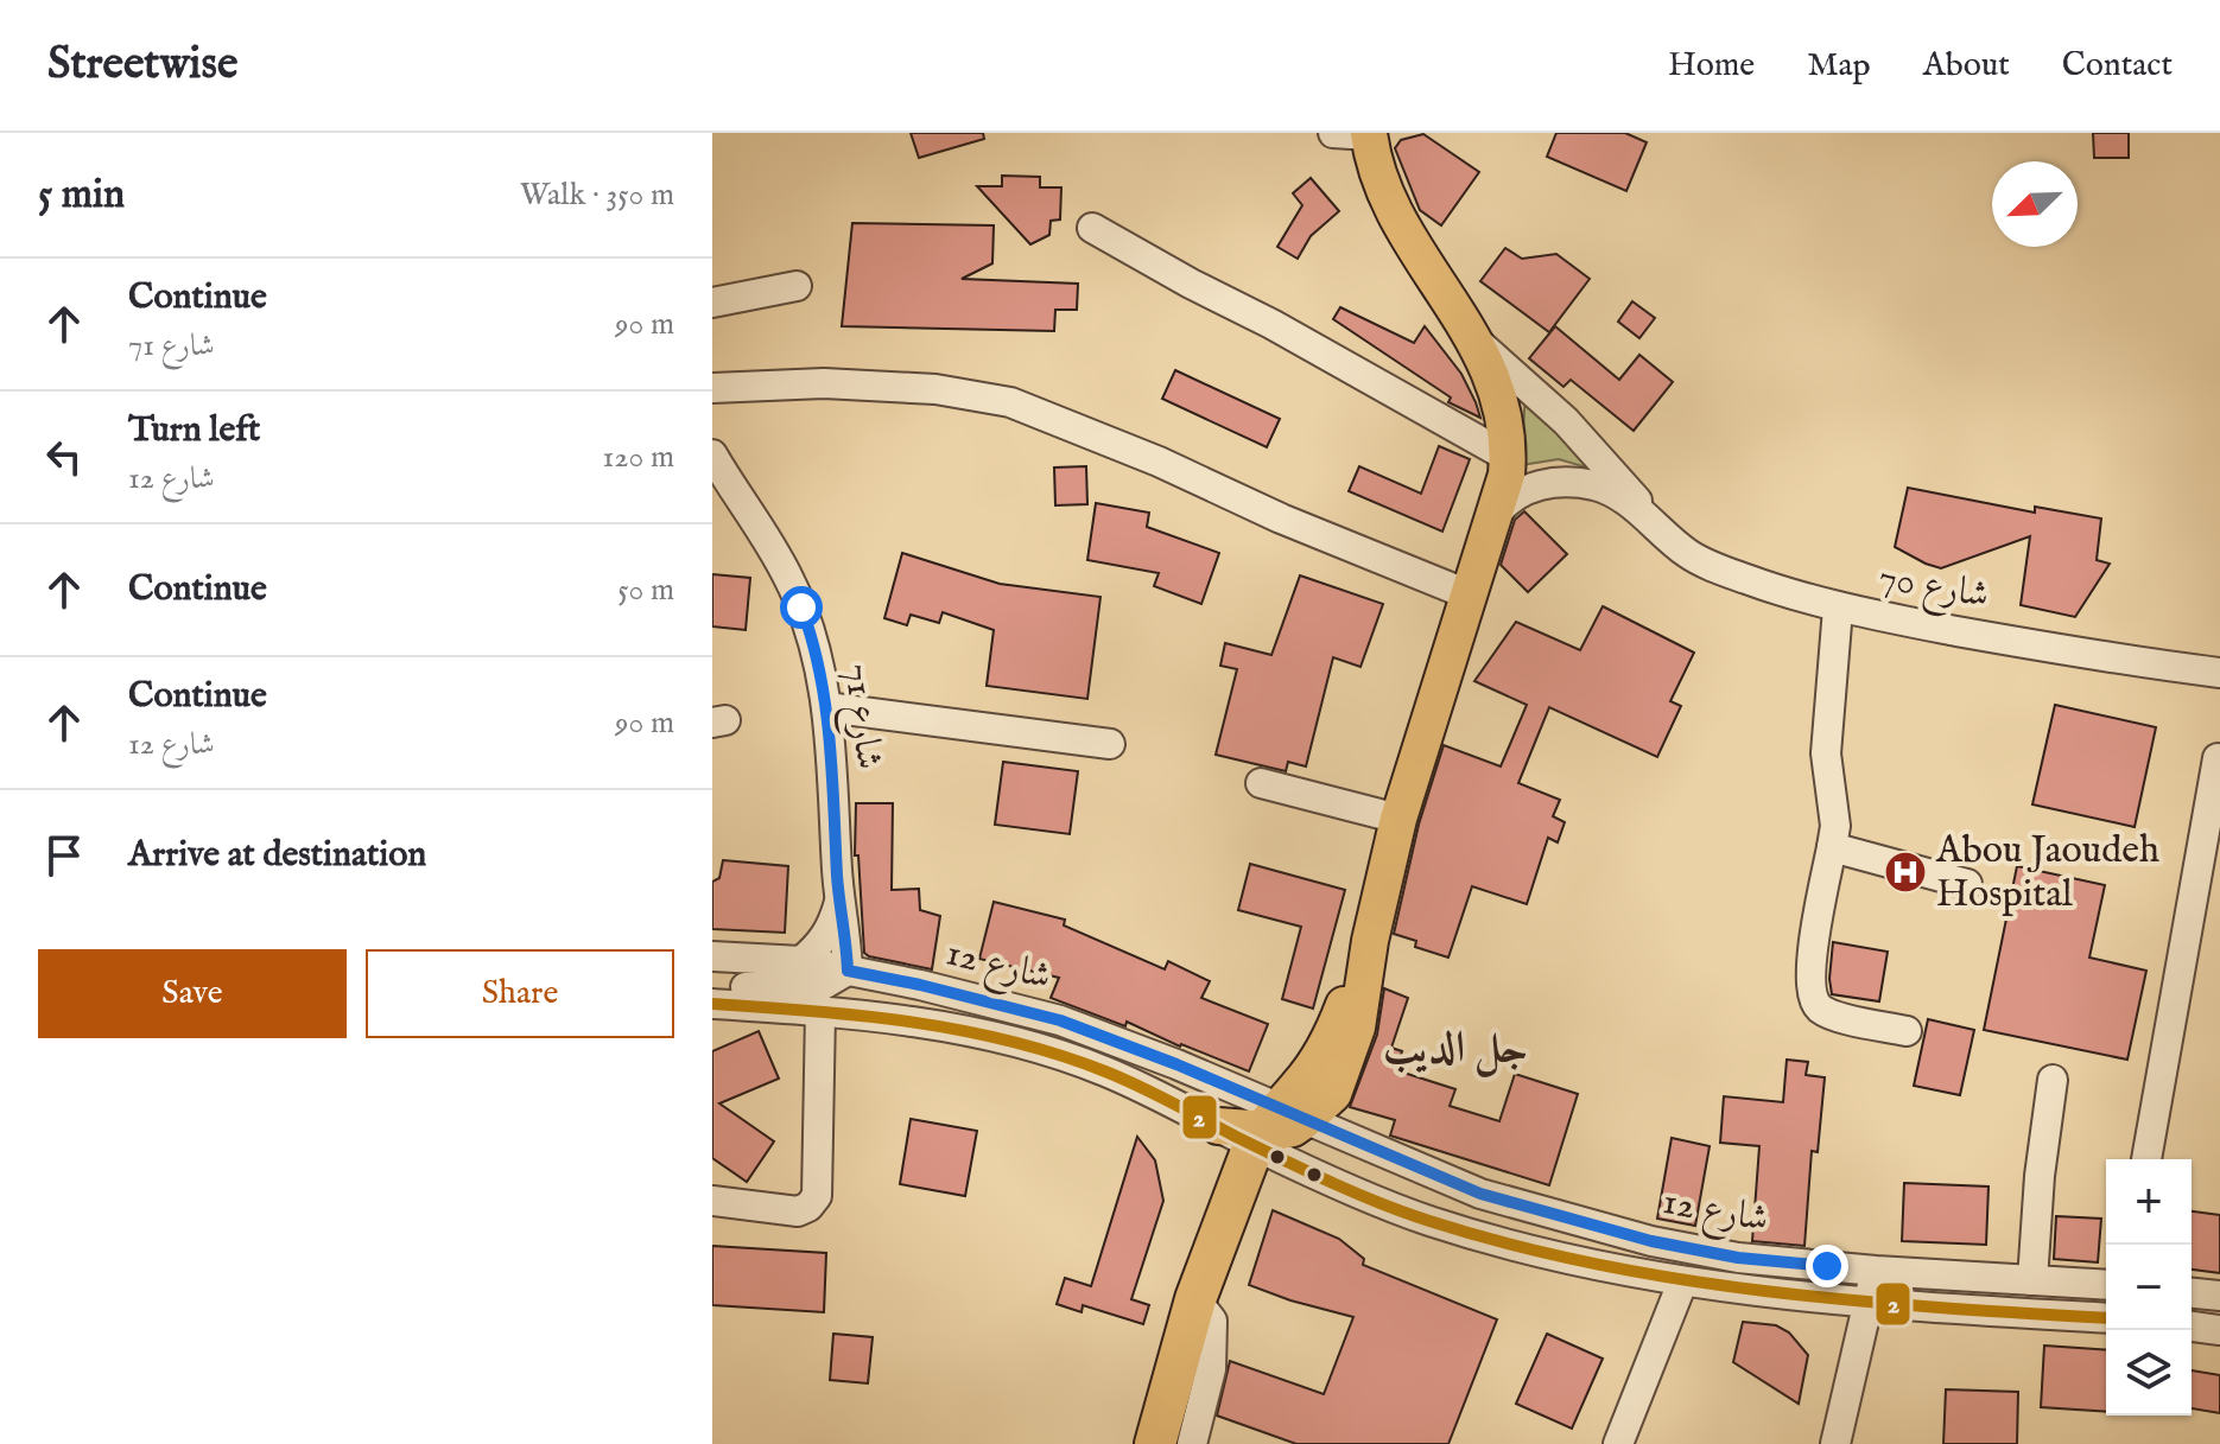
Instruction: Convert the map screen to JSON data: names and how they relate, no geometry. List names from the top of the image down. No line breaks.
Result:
{"streets":{"street":["شارع 70","شارع 71","شارع 12"]},"crossings":[["شارع 71","شارع 12"]],"districts":["جل الديب"],"places":{"hospital":["Abou Jaoudeh Hospital"]},"lines":["transit line 2"],"north":"bottom left","page":{"header":"Streetwise","nav":["Home","Map","About","Contact"],"heading":["5 min","Walk · 350 m"],"list":[["Continue","شارع 71","90 m"],["Turn left","شارع 12","120 m"],["Continue","50 m"],["Continue","شارع 12","90 m"],"Arrive at destination"],"buttons":["Save","Share"],"map_buttons":["+","−"]}}
